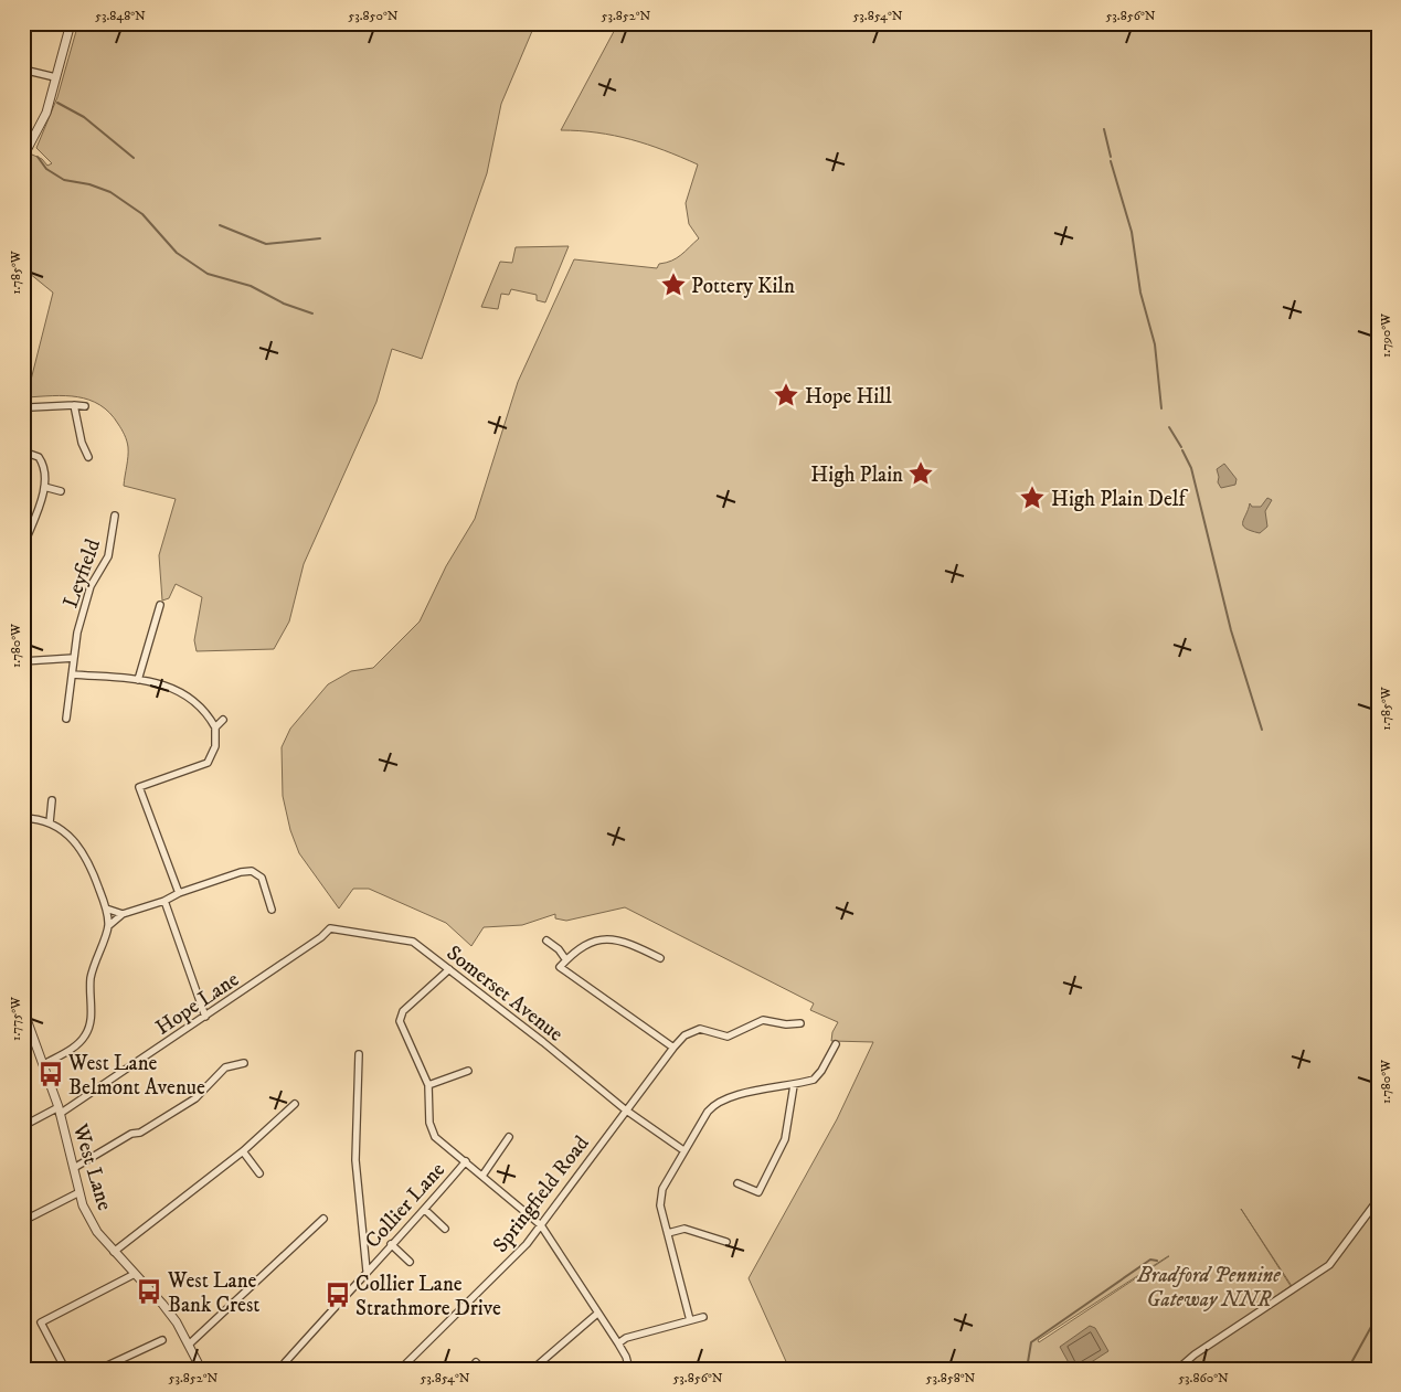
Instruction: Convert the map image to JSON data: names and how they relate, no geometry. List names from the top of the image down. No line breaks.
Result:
{"streets":{"street":["Leyfield","Somerset Avenue","Hope Lane","West Lane","Springfield Road","Collier Lane"]},"crossings":[["Somerset Avenue","Hope Lane"],["Somerset Avenue","Springfield Road"],["Hope Lane","West Lane"]],"parks":["Bradford Pennine Gateway NNR"],"places":{"place":["Pottery Kiln","Hope Hill","High Plain","High Plain Delf"],"bus stop":["West Lane Belmont Avenue","West Lane Bank Crest","Collier Lane Strathmore Drive"]},"coordinates":["53.848°N","53.850°N","53.852°N","53.854°N","53.856°N","1.785°W","1.790°W","1.780°W","1.775°W","53.858°N","53.860°N"]}
